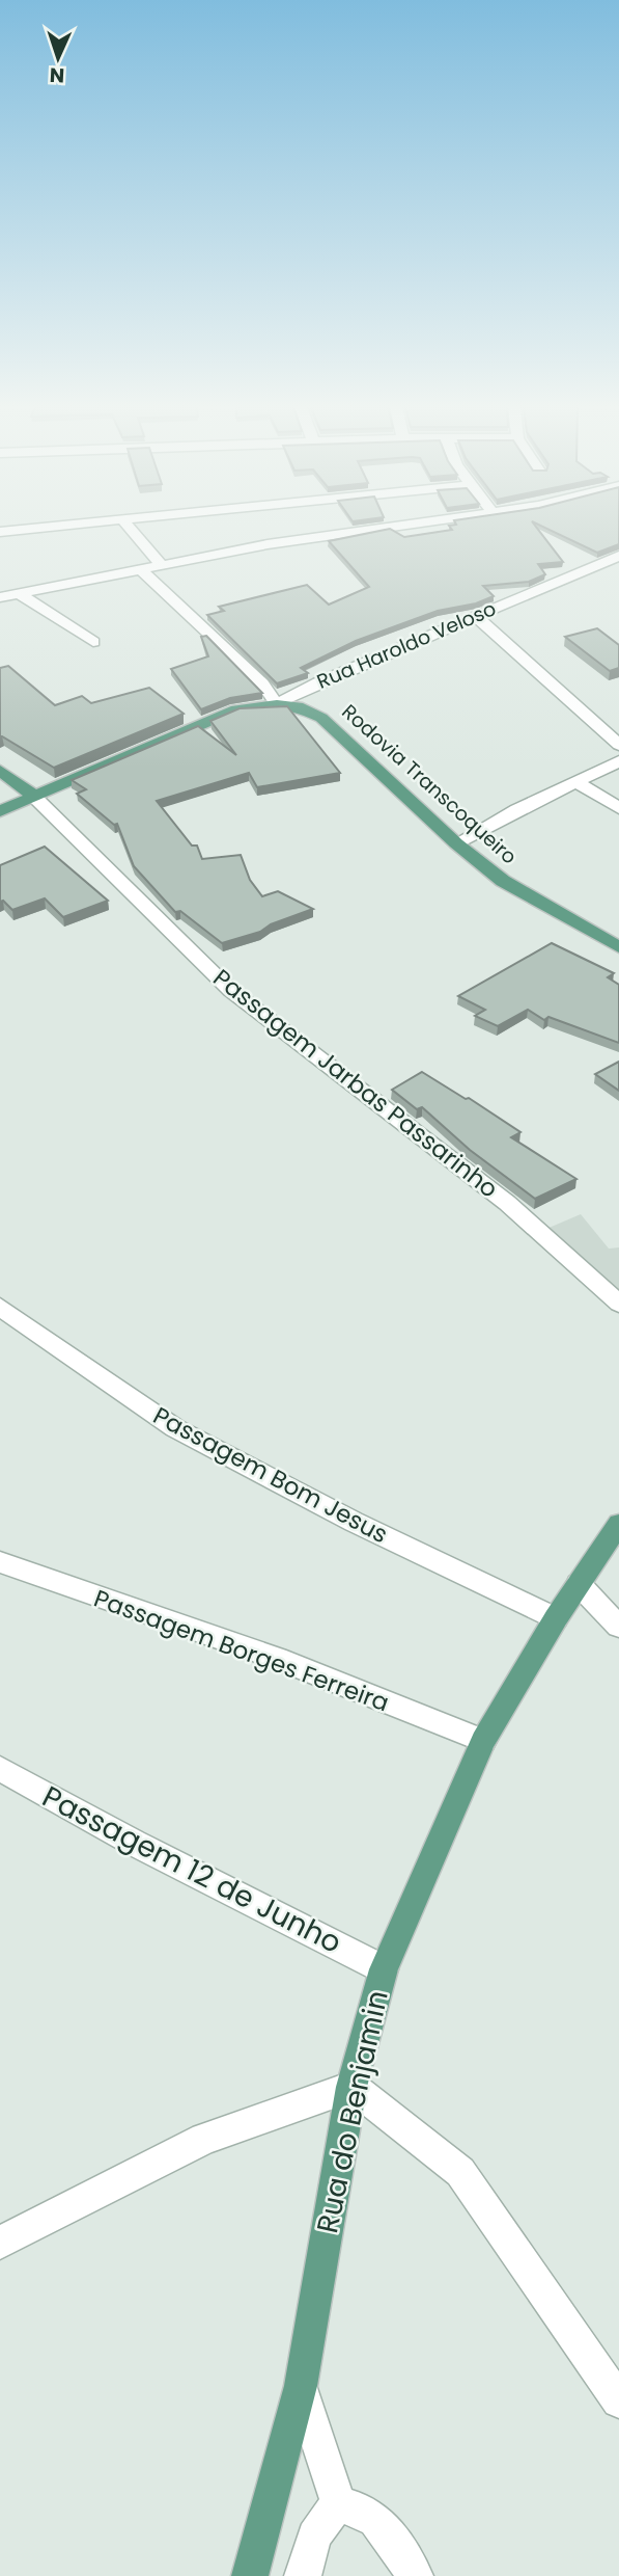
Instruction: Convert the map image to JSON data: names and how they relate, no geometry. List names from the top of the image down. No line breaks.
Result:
{"streets":{"main road":["Rodovia Transcoqueiro","Passagem Jarbas Passarinho","Rua do Benjamin"],"street":["Rua Haroldo Veloso","Passagem Bom Jesus","Passagem Borges Ferreira","Passagem 12 de Junho"]},"crossings":[["Rua Haroldo Veloso","Rodovia Transcoqueiro"],["Rodovia Transcoqueiro","Passagem Jarbas Passarinho"],["Passagem Bom Jesus","Rua do Benjamin"],["Passagem Borges Ferreira","Rua do Benjamin"],["Passagem 12 de Junho","Rua do Benjamin"]],"north":"bottom"}
